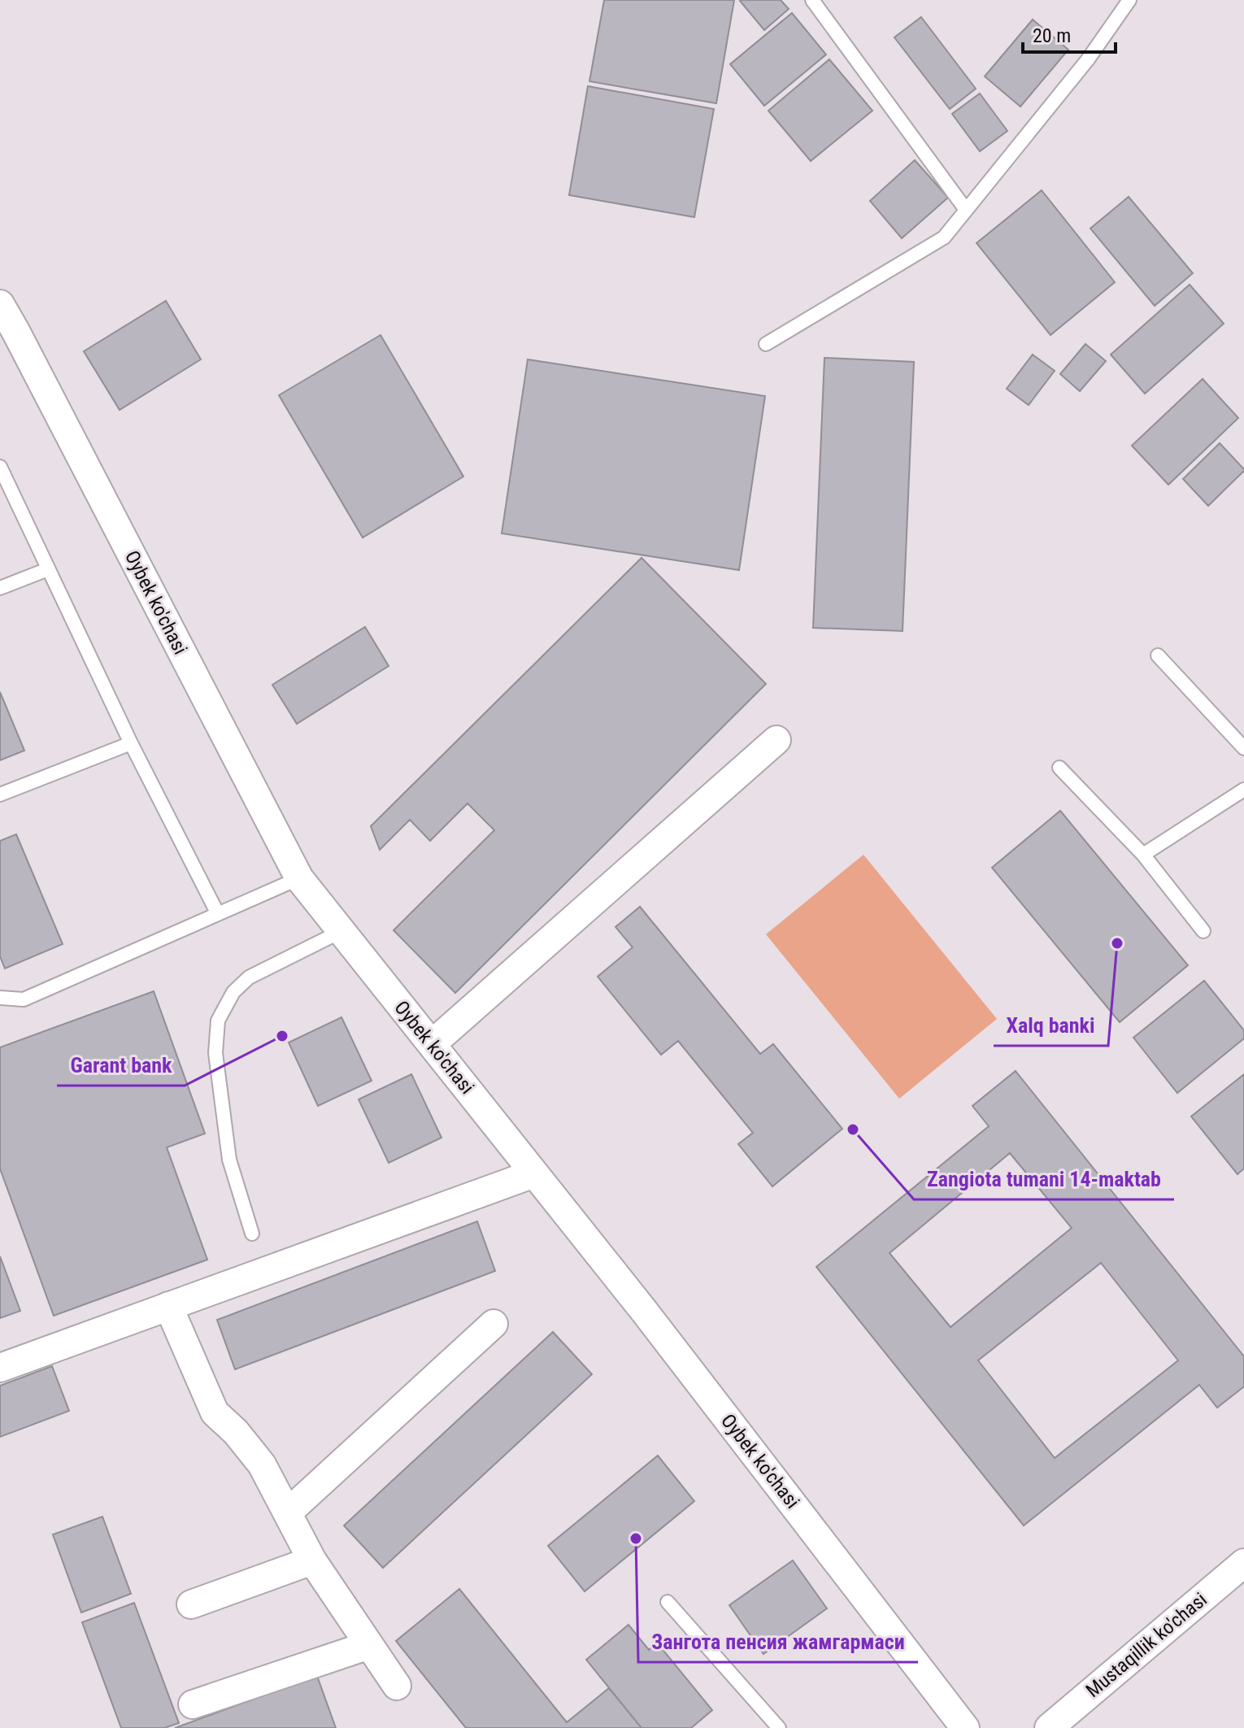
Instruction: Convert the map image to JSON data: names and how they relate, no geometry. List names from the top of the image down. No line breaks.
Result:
{"streets":{"street":["Oybek ko'chasi","Mustaqillik ko'chasi"]},"places":["Xalq banki","Garant bank","Zangiota tumani 14-maktab","Зангота пенсия жамгармаси"],"scale_bar":"20 m"}
